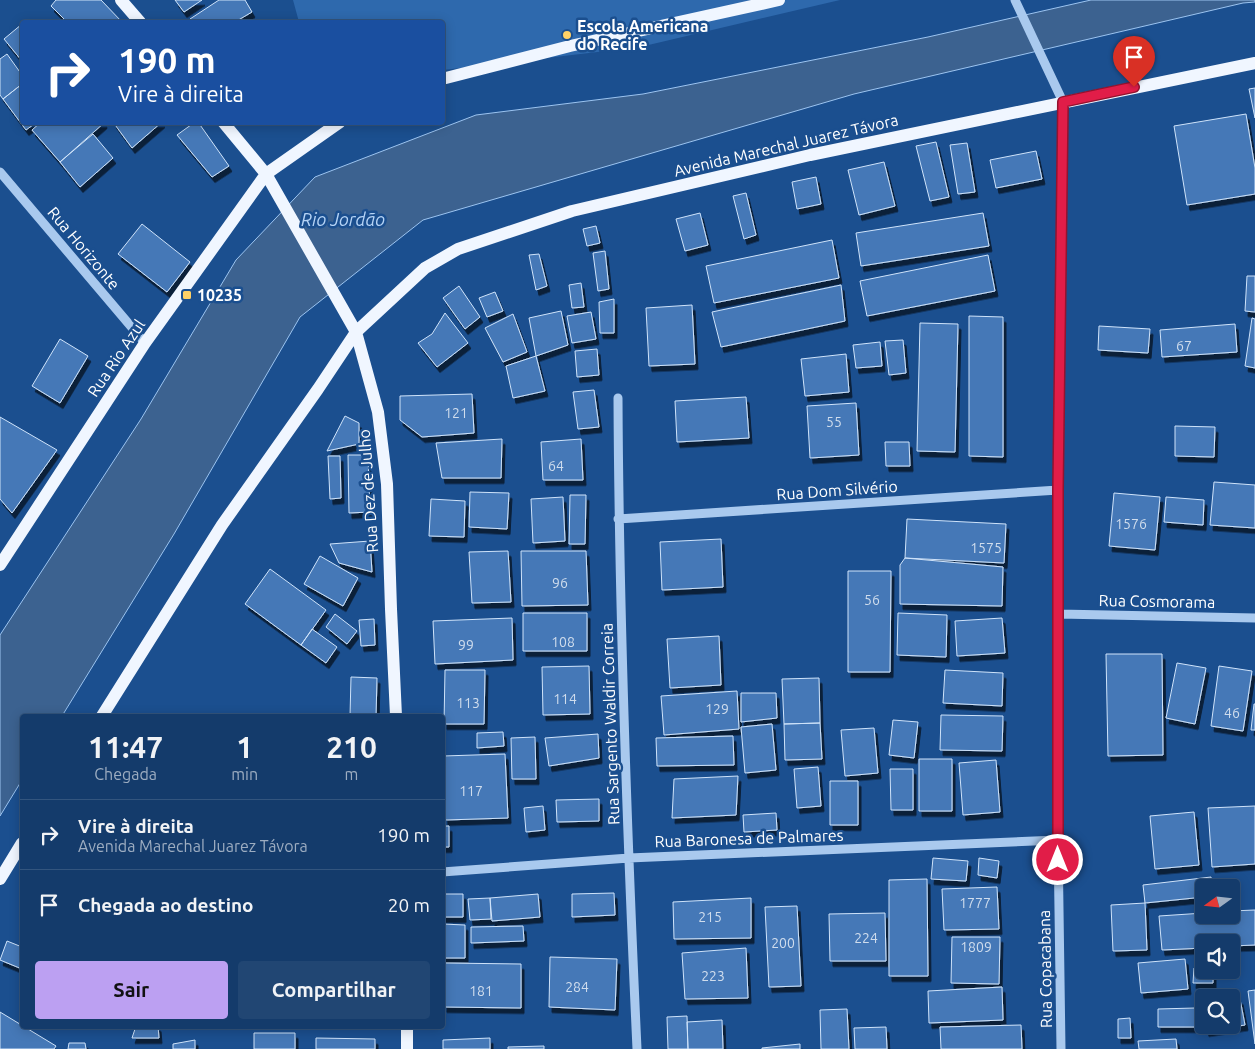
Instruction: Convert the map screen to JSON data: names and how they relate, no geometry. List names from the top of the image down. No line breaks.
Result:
{"streets":{"main road":["Avenida Marechal Juarez Távora","Rua Rio Azul","Rua Dez de Julho"],"street":["Rua Horizonte","Rua Dom Silvério","Rua Cosmorama","Rua Sargento Waldir Correia","Rua Baronesa de Palmares","Rua Copacabana"]},"crossings":[["Avenida Marechal Juarez Távora","Rua Dez de Julho"],["Avenida Marechal Juarez Távora","Rua Copacabana"],["Rua Horizonte","Rua Rio Azul"],["Rua Rio Azul","Rua Dez de Julho"],["Rua Dom Silvério","Rua Sargento Waldir Correia"],["Rua Dom Silvério","Rua Copacabana"],["Rua Cosmorama","Rua Copacabana"],["Rua Sargento Waldir Correia","Rua Baronesa de Palmares"],["Rua Baronesa de Palmares","Rua Copacabana"]],"water":["Rio Jordão"],"places":{"other":["Escola Americana do Recife"],"transit":["10235"]},"house_numbers":["67","121","55","64","1576","1575","96","56","108","99","114","113","129","46","117","1777","215","224","200","1809","223","284","181"],"north":"left","page":{"turn":["190 m","Vire à direita"],"eta":["11:47","Chegada","1","min","210","m"],"list":[{"name":"Vire à direita","note":"Avenida Marechal Juarez Távora","value":"190 m"},{"name":"Chegada ao destino","value":"20 m"}],"buttons":["Sair","Compartilhar"]}}
